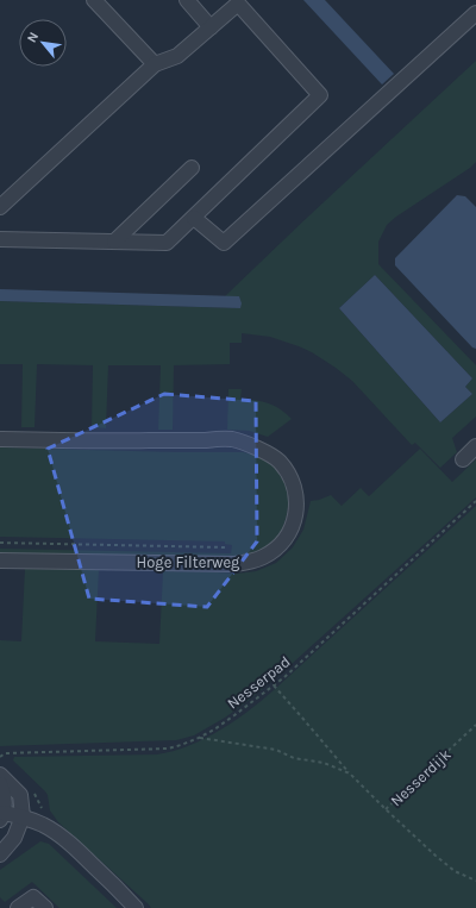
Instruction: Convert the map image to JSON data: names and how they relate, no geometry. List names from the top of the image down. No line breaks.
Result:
{"streets":{"street":["Hoge Filterweg"],"path":["Nesserpad","Nesserdijk"]},"north":"top left"}
